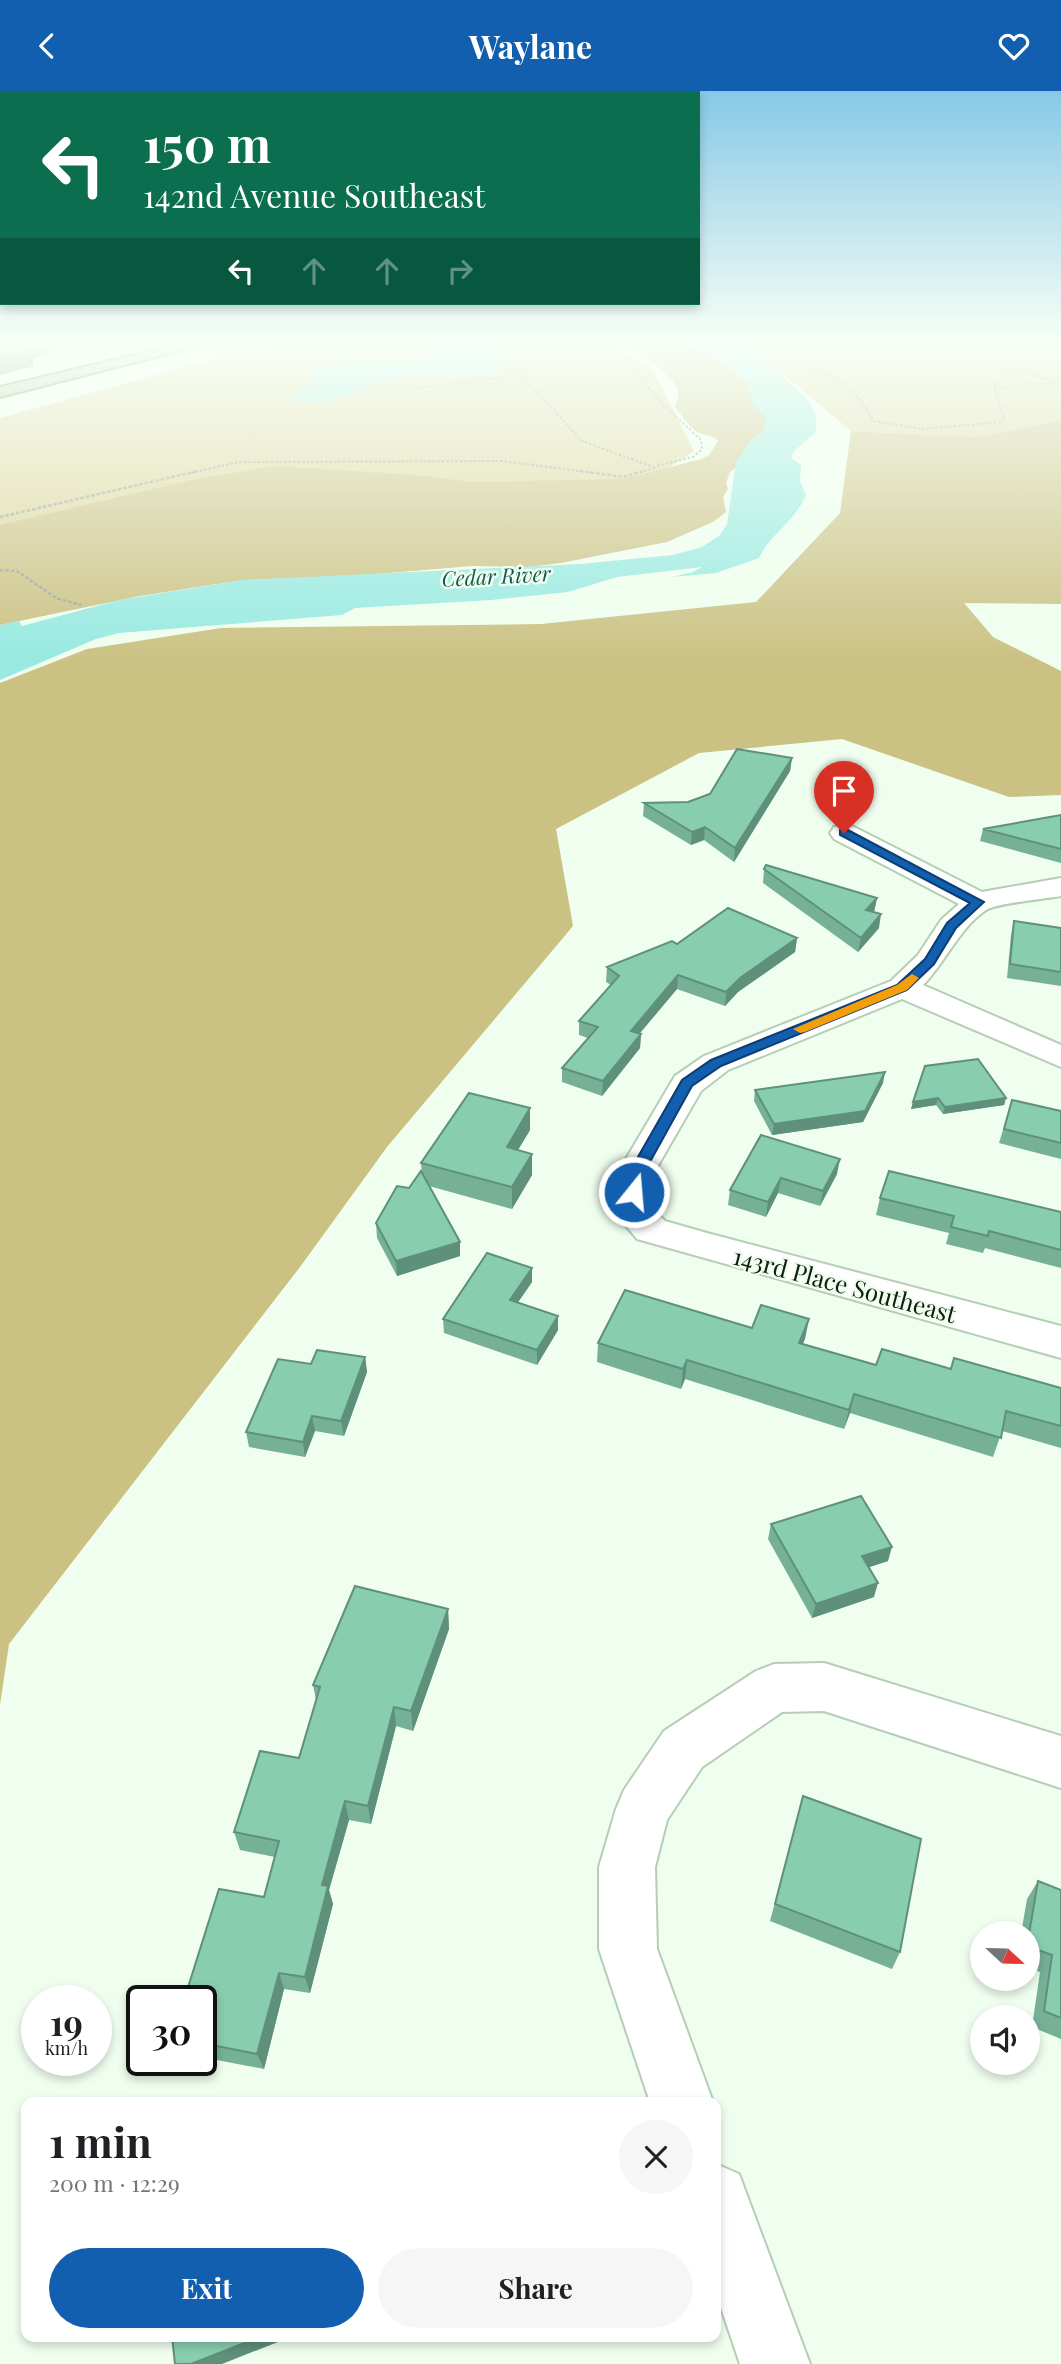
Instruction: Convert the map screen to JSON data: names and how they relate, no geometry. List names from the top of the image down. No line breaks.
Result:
{"streets":{"street":["143rd Place Southeast"]},"water":["Cedar River"],"north":"right","page":{"header":"Waylane","turn":["150 m","142nd Avenue Southeast"],"speed":"19 km/h","limit":"30","heading":["1 min","200 m · 12:29"],"buttons":["Exit","Share"]}}
